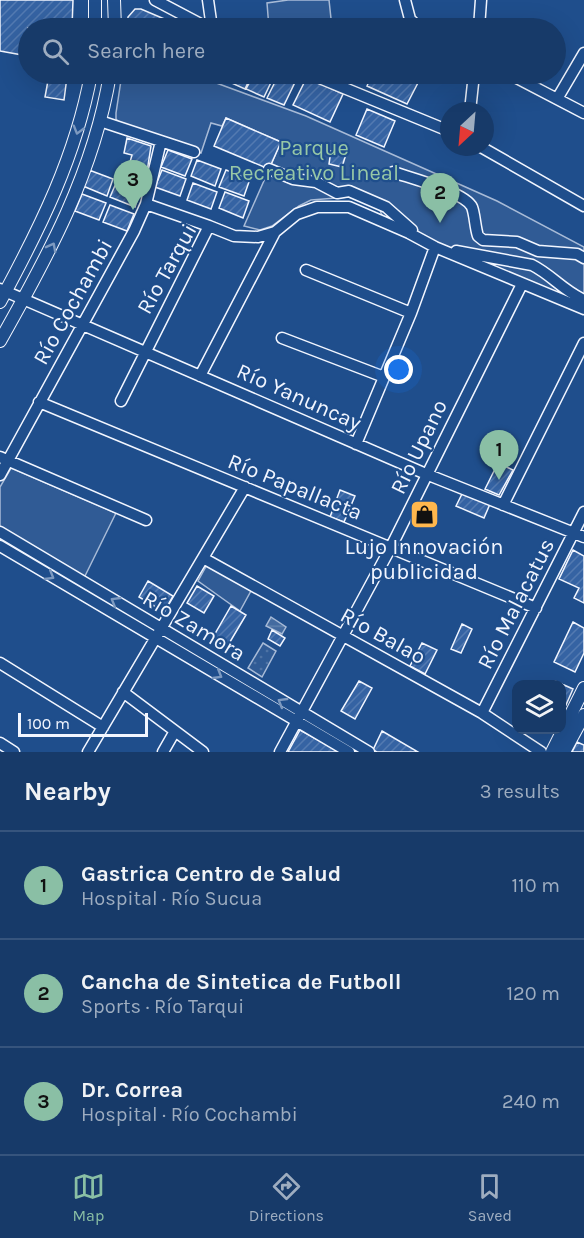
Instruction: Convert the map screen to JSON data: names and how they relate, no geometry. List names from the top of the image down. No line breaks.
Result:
{"streets":{"street":["Río Tarqui","Río Cochambi","Río Yanuncay","Río Upano","Río Papallacta","Río Malacatus","Río Zamora","Río Balao"]},"crossings":[["Río Tarqui","Río Yanuncay"],["Río Tarqui","Río Upano"],["Río Cochambi","Río Yanuncay"],["Río Cochambi","Río Papallacta"],["Río Yanuncay","Río Upano"],["Río Yanuncay","Río Malacatus"],["Río Upano","Río Papallacta"],["Río Upano","Río Zamora"],["Río Upano","Río Balao"],["Río Papallacta","Río Malacatus"],["Río Malacatus","Río Balao"]],"parks":["Parque Recreativo Lineal"],"places":{"shop":["Lujo Innovación publicidad"]},"scale_bar":"100 m","north":"bottom left","page":{"search":"Search here","pins":["3","2","1"],"scale":"100 m","heading":["Nearby","3 results"],"list":[{"mark":"1","name":"Gastrica Centro de Salud","note":"Hospital · Río Sucua","value":"110 m"},{"mark":"2","name":"Cancha de Sintetica de Futboll","note":"Sports · Río Tarqui","value":"120 m"},{"mark":"3","name":"Dr. Correa","note":"Hospital · Río Cochambi","value":"240 m"}],"nav":["Map","Directions","Saved"]}}
